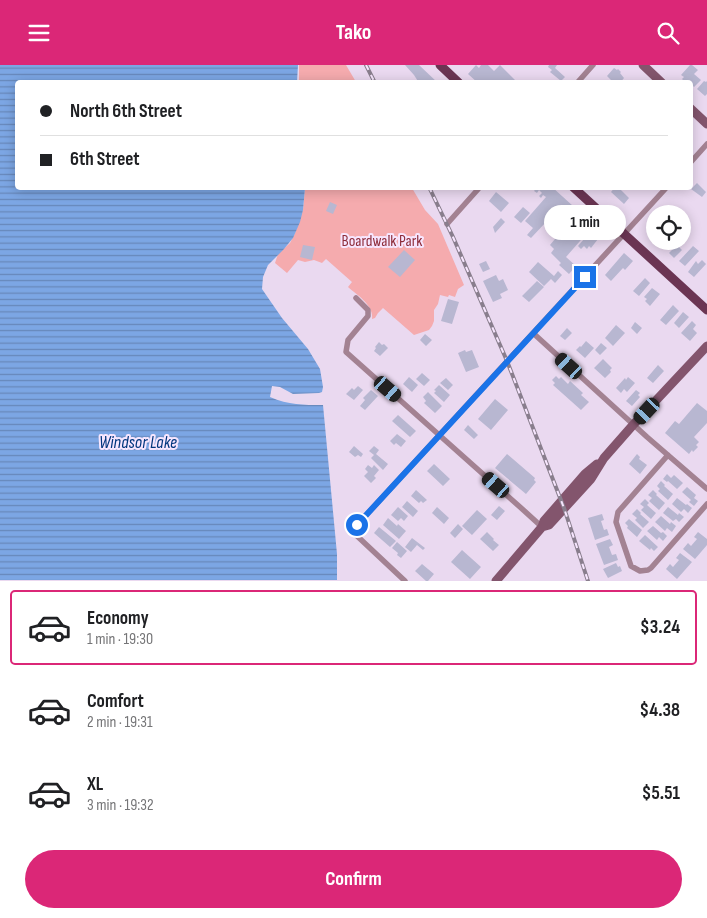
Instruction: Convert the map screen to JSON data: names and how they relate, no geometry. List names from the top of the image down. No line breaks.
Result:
{"water":["Windsor Lake"],"parks":["Boardwalk Park"],"page":{"header":"Tako","banner":["North 6th Street","6th Street"],"bubble":"1 min","list":[{"name":"Economy","note":"1 min · 19:30","value":"$3.24"},{"name":"Comfort","note":"2 min · 19:31","value":"$4.38"},{"name":"XL","note":"3 min · 19:32","value":"$5.51"}],"buttons":"Confirm"}}
